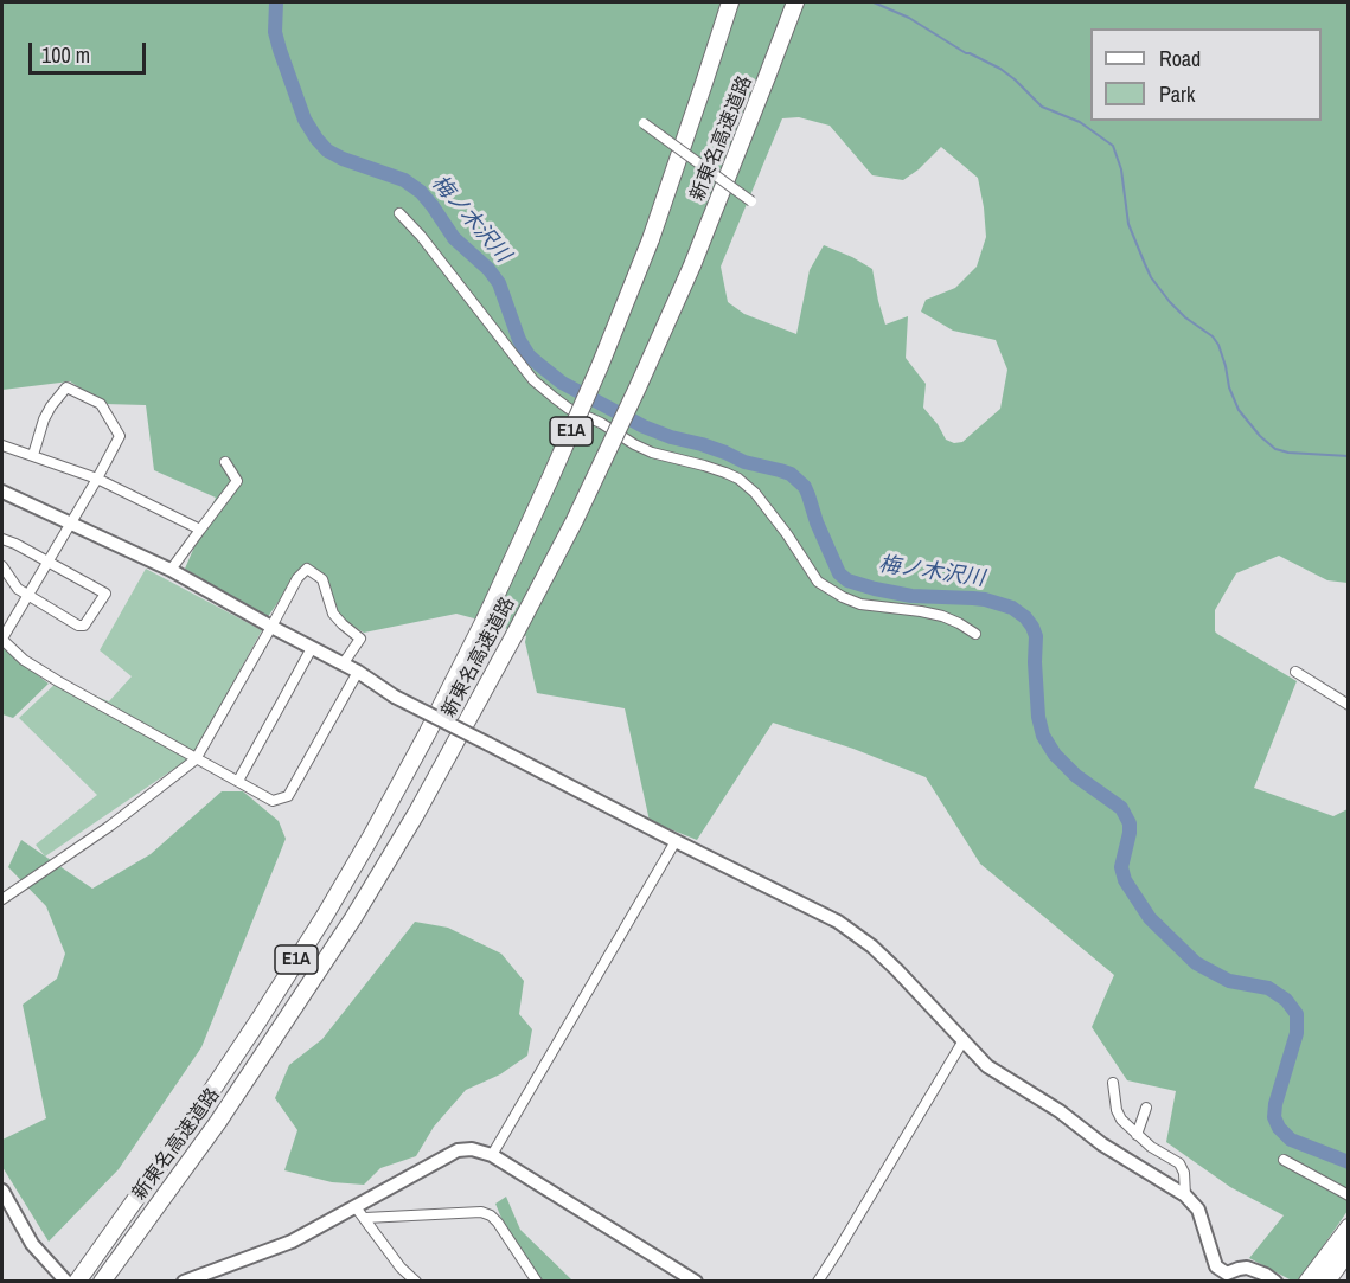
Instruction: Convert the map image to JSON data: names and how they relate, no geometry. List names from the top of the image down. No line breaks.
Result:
{"streets":{"highway":["新東名高速道路","E1A"]},"water":["梅ノ木沢川"],"legend":["Road","Park"],"scale_bar":"100 m"}
